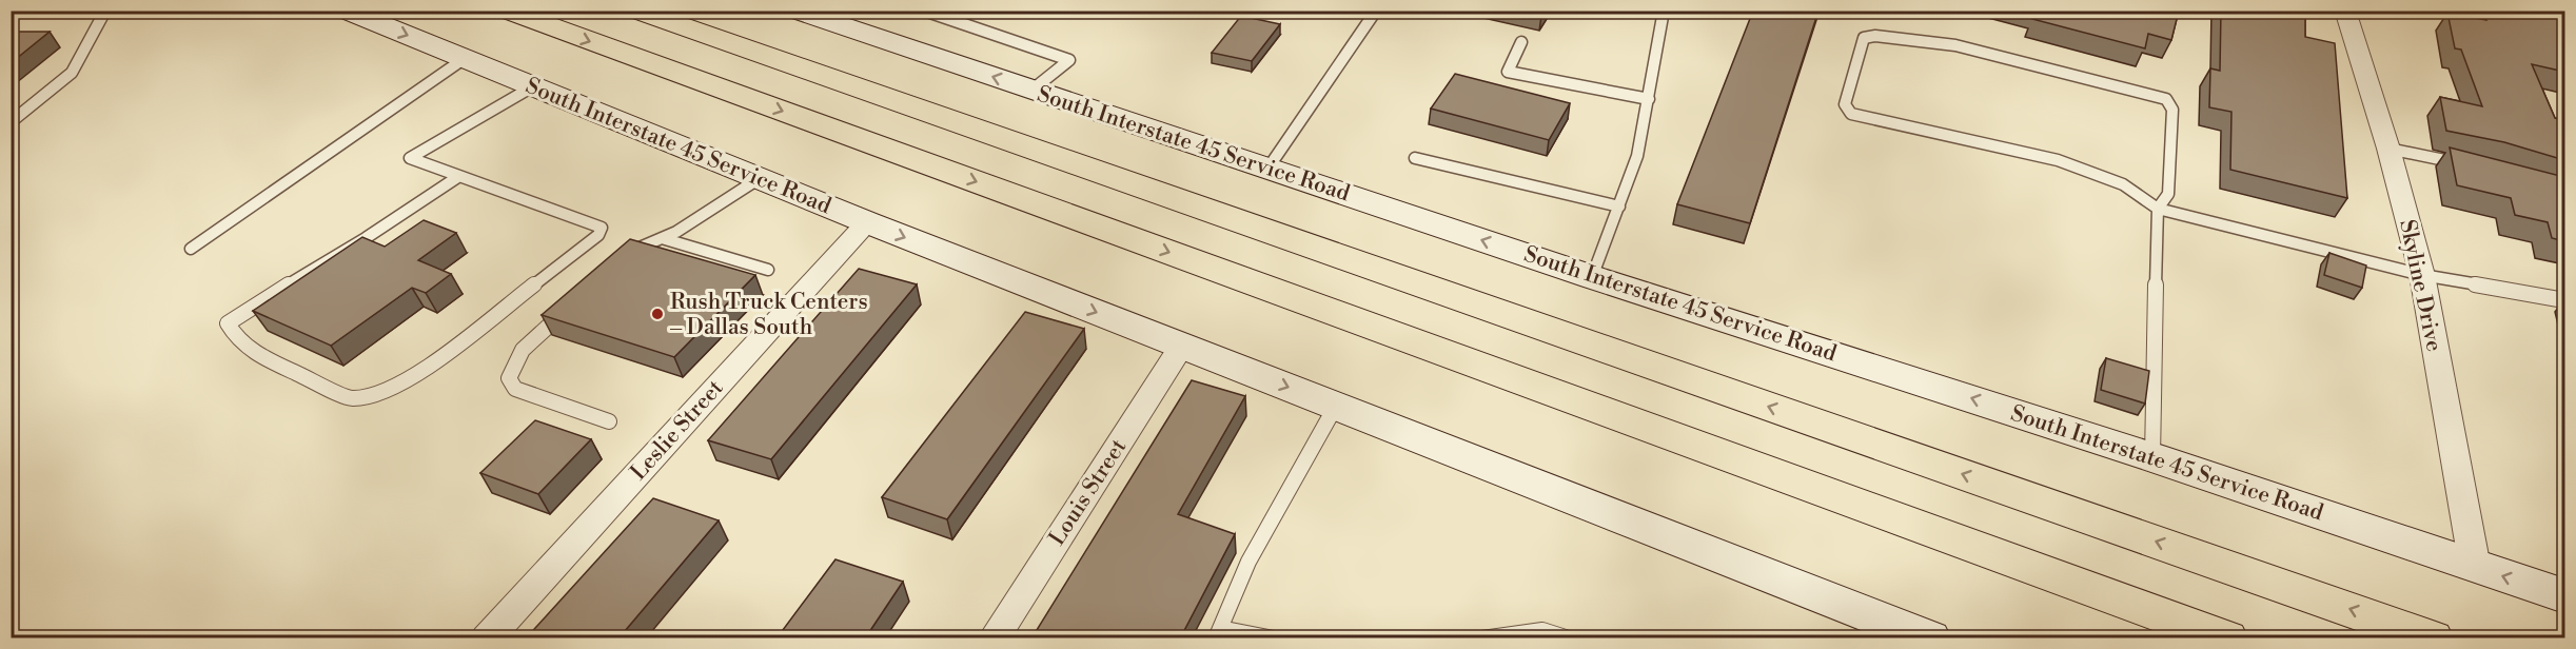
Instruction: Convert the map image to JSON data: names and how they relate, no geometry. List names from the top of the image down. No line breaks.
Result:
{"streets":{"main road":["South Interstate 45 Service Road"],"street":["Skyline Drive","Leslie Street","Louis Street"]},"crossings":[["South Interstate 45 Service Road","Skyline Drive"],["South Interstate 45 Service Road","Leslie Street"],["South Interstate 45 Service Road","Louis Street"]],"places":["Rush Truck Centers – Dallas South"]}
